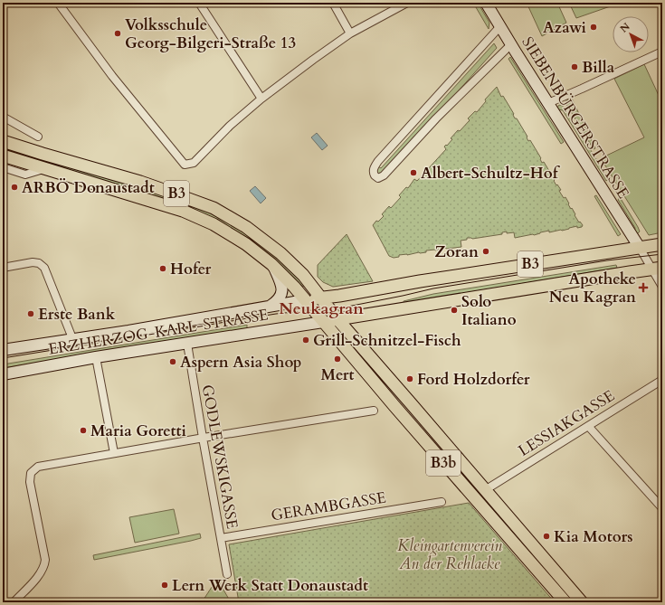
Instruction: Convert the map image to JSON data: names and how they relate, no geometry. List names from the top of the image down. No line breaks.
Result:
{"streets":{"main road":["SIEBENBÜRGERSTRASSE","B3","ERZHERZOG-KARL-STRASSE","B3b"],"street":["LESSIAKGASSE","GODLEWSKIGASSE","GERAMBGASSE"]},"crossings":[["SIEBENBÜRGERSTRASSE","ERZHERZOG-KARL-STRASSE"],["B3","ERZHERZOG-KARL-STRASSE"],["B3","B3b"],["ERZHERZOG-KARL-STRASSE","GODLEWSKIGASSE"],["ERZHERZOG-KARL-STRASSE","B3b"],["LESSIAKGASSE","B3b"],["GODLEWSKIGASSE","GERAMBGASSE"]],"districts":["Neukagran"],"parks":["Kleingartenverein An der Rehlacke"],"places":{"other":["Azawi","Volksschule Georg-Bilgeri-Straße 13","Billa","Albert-Schultz-Hof","ARBÖ Donaustadt","Zoran","Hofer","Solo Italiano","Erste Bank","Grill-Schnitzel-Fisch","Mert","Aspern Asia Shop","Ford Holzdorfer","Maria Goretti","Kia Motors","Lern Werk Statt Donaustadt"],"health":["Apotheke Neu Kagran"]},"north":"top left"}
